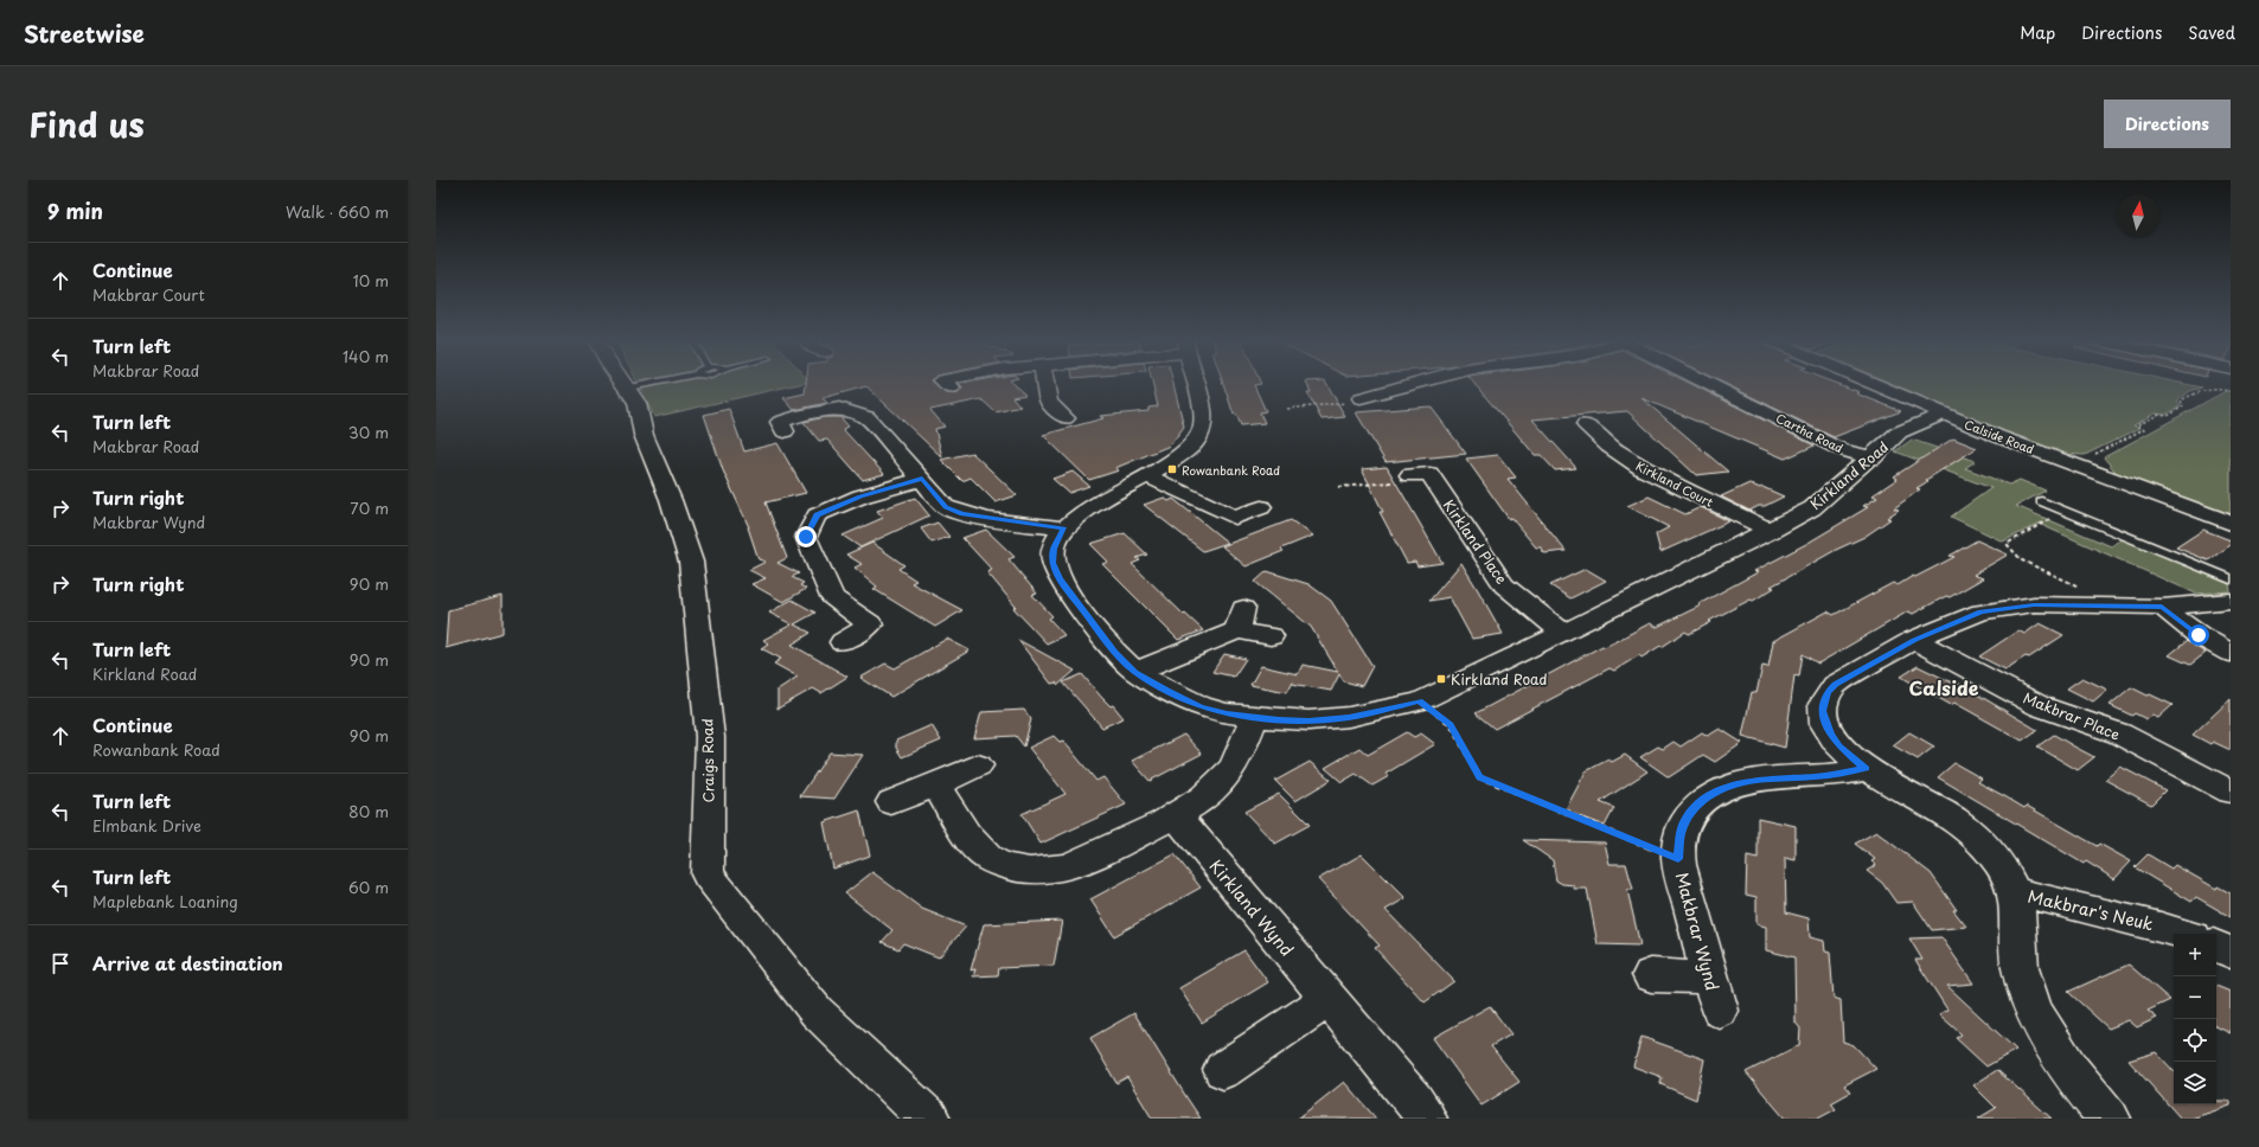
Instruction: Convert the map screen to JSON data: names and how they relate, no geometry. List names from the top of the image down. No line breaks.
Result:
{"streets":{"street":["Cartha Road","Calside Road","Kirkland Road","Kirkland Court","Kirkland Place","Makbrar Place","Craigs Road","Kirkland Wynd","Makbrar's Neuk","Makbrar Wynd"]},"crossings":[["Cartha Road","Kirkland Road"],["Calside Road","Kirkland Road"],["Kirkland Road","Kirkland Court"],["Kirkland Road","Kirkland Place"]],"districts":["Calside"],"places":{"transit":["Rowanbank Road","Kirkland Road"]},"north":"top","page":{"header":"Streetwise","nav":["Map","Directions","Saved"],"title":"Find us","buttons":"Directions","heading":["9 min","Walk · 660 m"],"list":[["Continue","Makbrar Court","10 m"],["Turn left","Makbrar Road","140 m"],["Turn left","Makbrar Road","30 m"],["Turn right","Makbrar Wynd","70 m"],["Turn right","90 m"],["Turn left","Kirkland Road","90 m"],["Continue","Rowanbank Road","90 m"],["Turn left","Elmbank Drive","80 m"],["Turn left","Maplebank Loaning","60 m"],"Arrive at destination"],"map_buttons":["+","−"]}}
